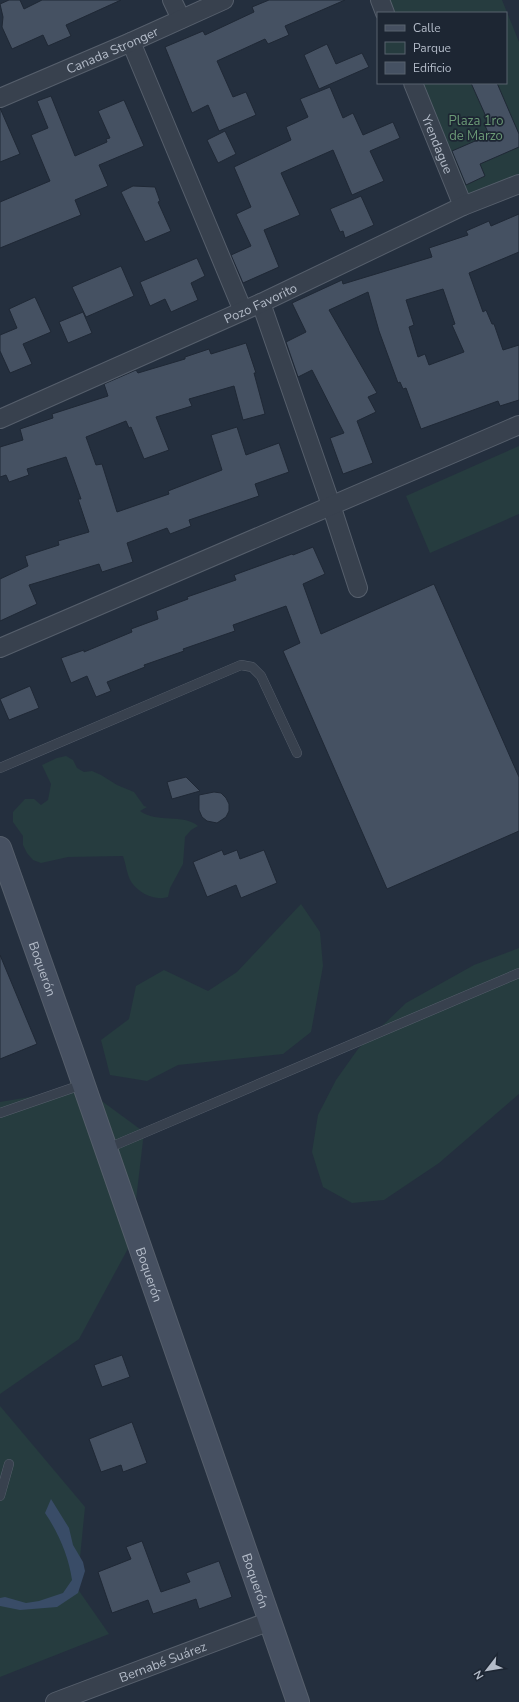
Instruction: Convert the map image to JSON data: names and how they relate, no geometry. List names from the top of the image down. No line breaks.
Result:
{"streets":{"street":["Canada Stronger","Yrendague","Pozo Favorito","Boquerón","Bernabé Suárez"]},"crossings":[["Yrendague","Pozo Favorito"],["Boquerón","Bernabé Suárez"]],"parks":["Plaza 1ro de Marzo"],"legend":["Calle","Parque","Edificio"],"north":"bottom left"}
